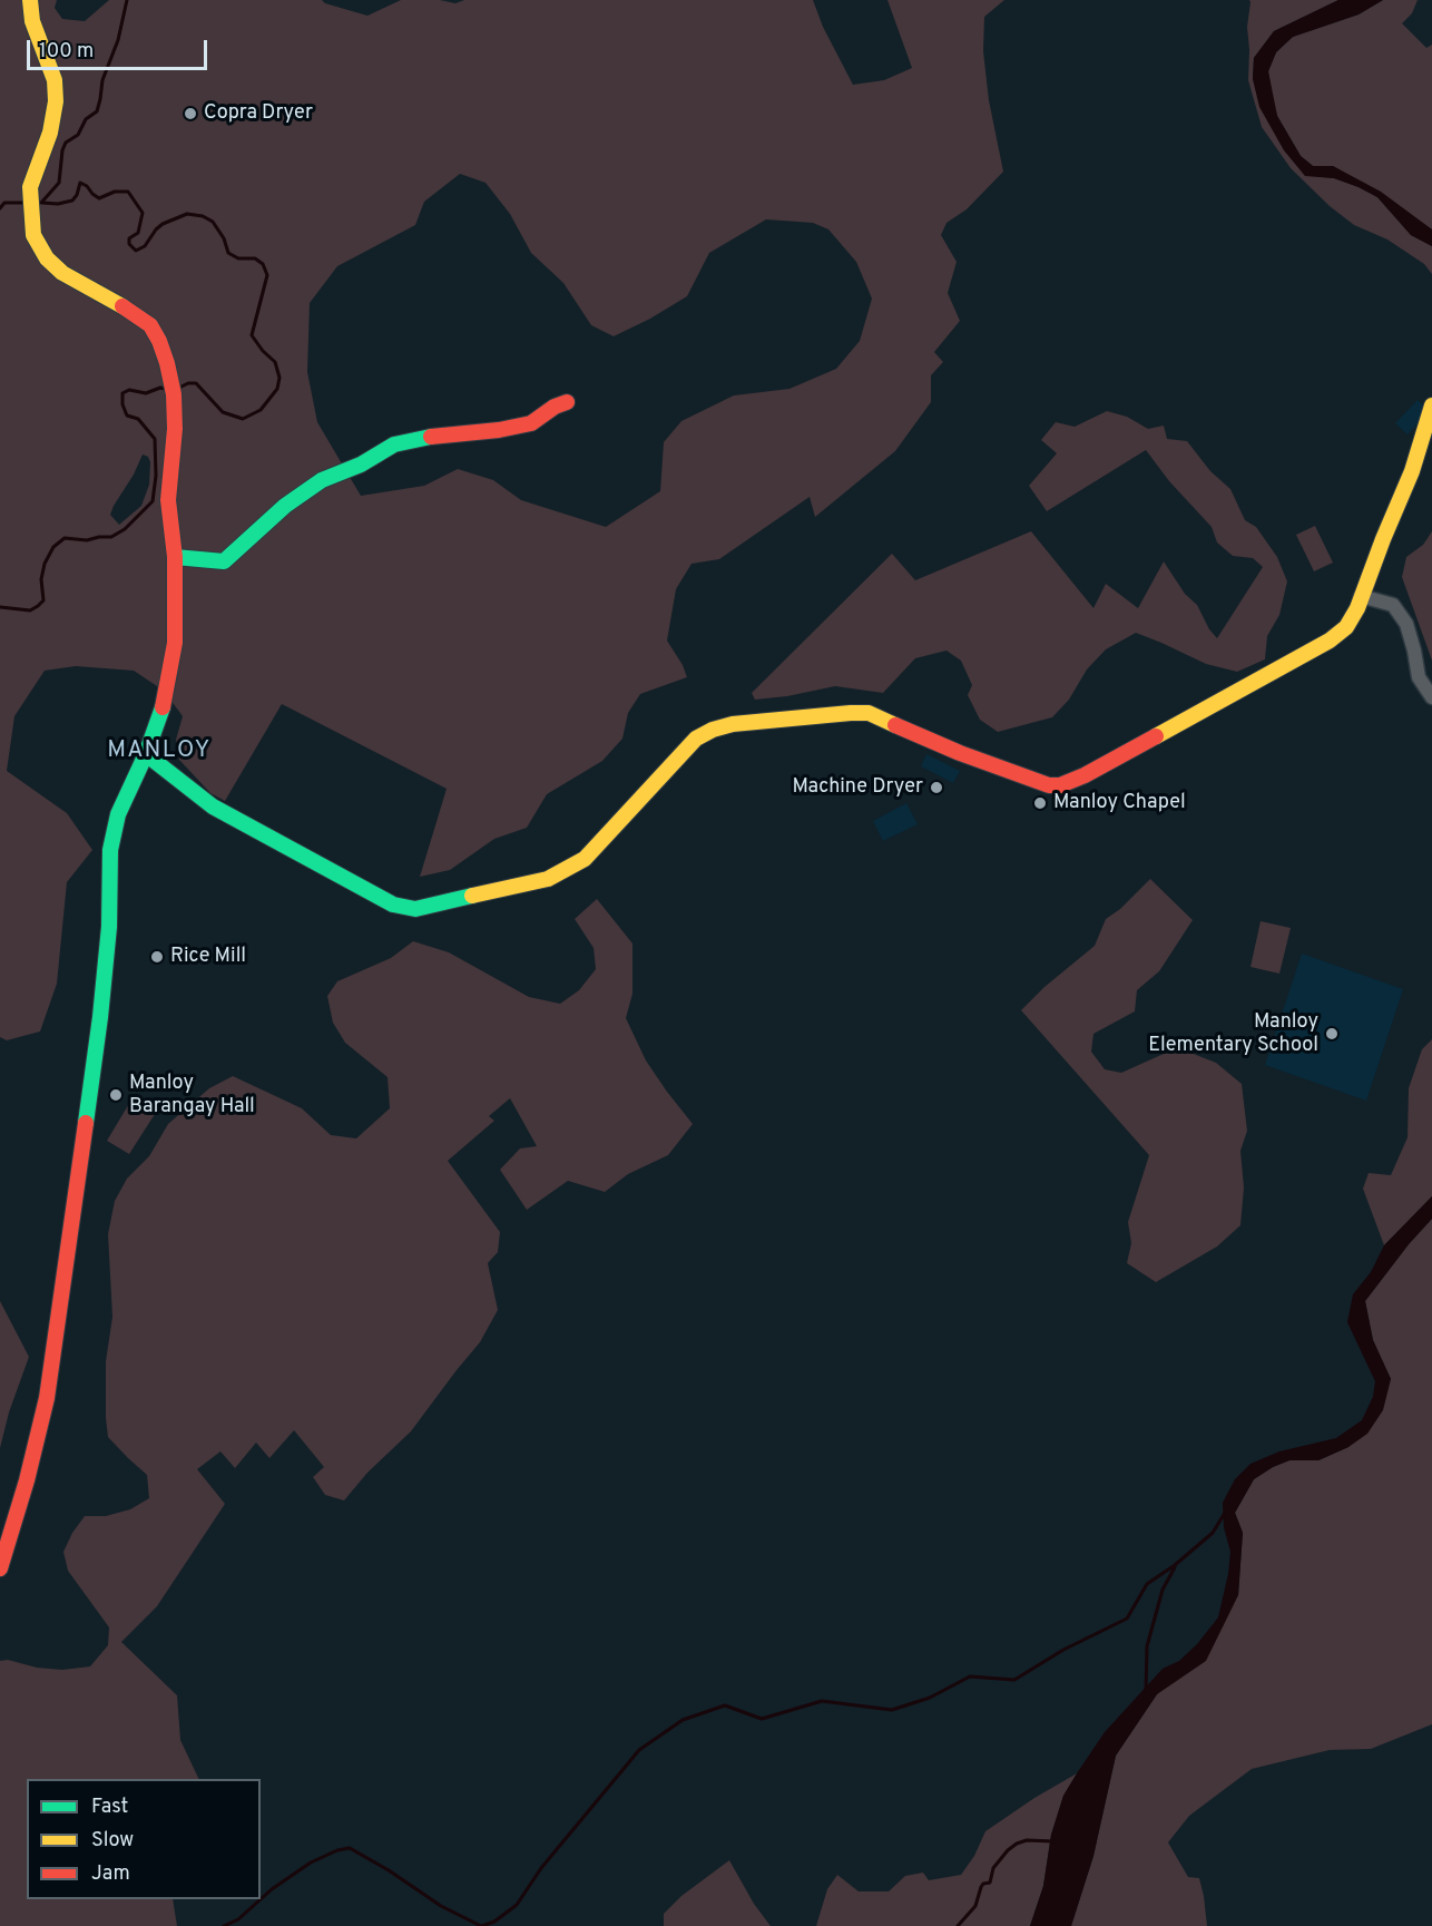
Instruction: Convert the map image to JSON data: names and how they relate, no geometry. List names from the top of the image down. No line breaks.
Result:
{"districts":["MANLOY"],"places":["Copra Dryer","Machine Dryer","Manloy Chapel","Rice Mill","Manloy Elementary School","Manloy Barangay Hall"],"legend":["Fast","Slow","Jam"],"scale_bar":"100 m"}
